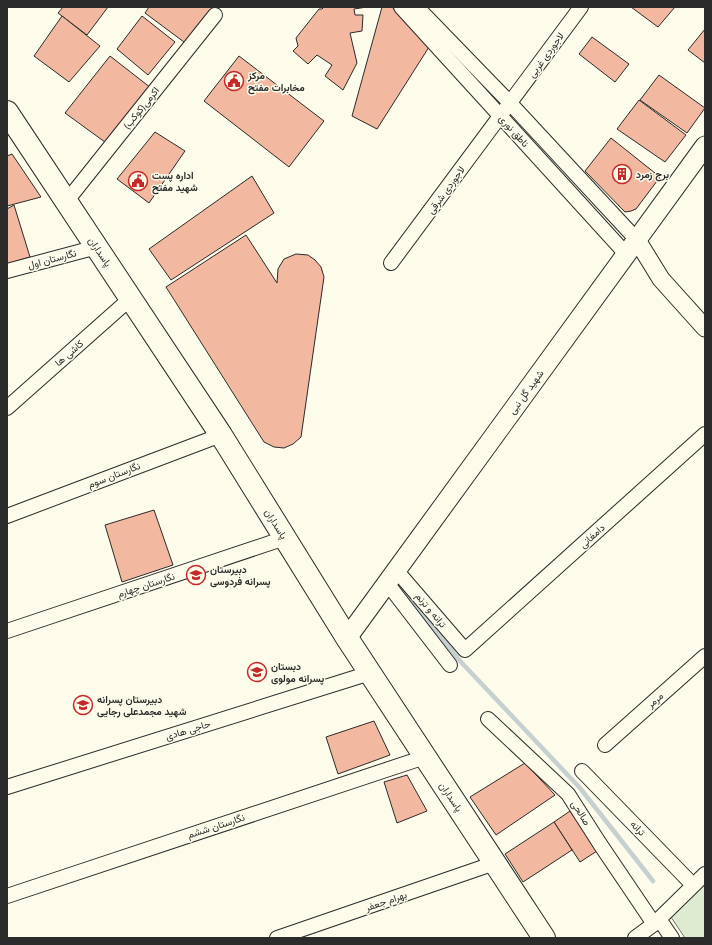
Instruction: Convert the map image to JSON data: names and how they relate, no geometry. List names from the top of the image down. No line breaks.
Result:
{"streets":{"main road":["پاسداران","شهید گل نبی"],"street":["لاجوردی غربی","اکرمی(کوکب)","ناطق نوری","لاجوردی شرقی","نگارستان اول","کاشی ها","نگارستان سوم","دامغانی","نگارستان چهارم","ترانه و ترنم","مرمر","حاجی هادی","صالحی","نگارستان ششم","ترانه","بهرام جعفر"]},"crossings":[["لاجوردی غربی","ناطق نوری"],["لاجوردی غربی","لاجوردی شرقی"],["اکرمی(کوکب)","پاسداران"],["ناطق نوری","لاجوردی شرقی"],["ناطق نوری","شهید گل نبی"],["پاسداران","نگارستان اول"],["پاسداران","کاشی ها"],["پاسداران","شهید گل نبی"],["پاسداران","نگارستان سوم"],["پاسداران","نگارستان چهارم"],["پاسداران","حاجی هادی"],["پاسداران","نگارستان ششم"],["پاسداران","بهرام جعفر"],["شهید گل نبی","ترانه و ترنم"],["دامغانی","ترانه و ترنم"]],"places":{"public building":["مرکز مخابرات مفتح","اداره پست شهید مفتح"],"building":["برج زمرد"],"school or university":["دبیرستان پسرانه فردوسی","دبستان پسرانه مولوی","دبیرستان پسرانه شهید مجمدعلی رجایی"]}}
